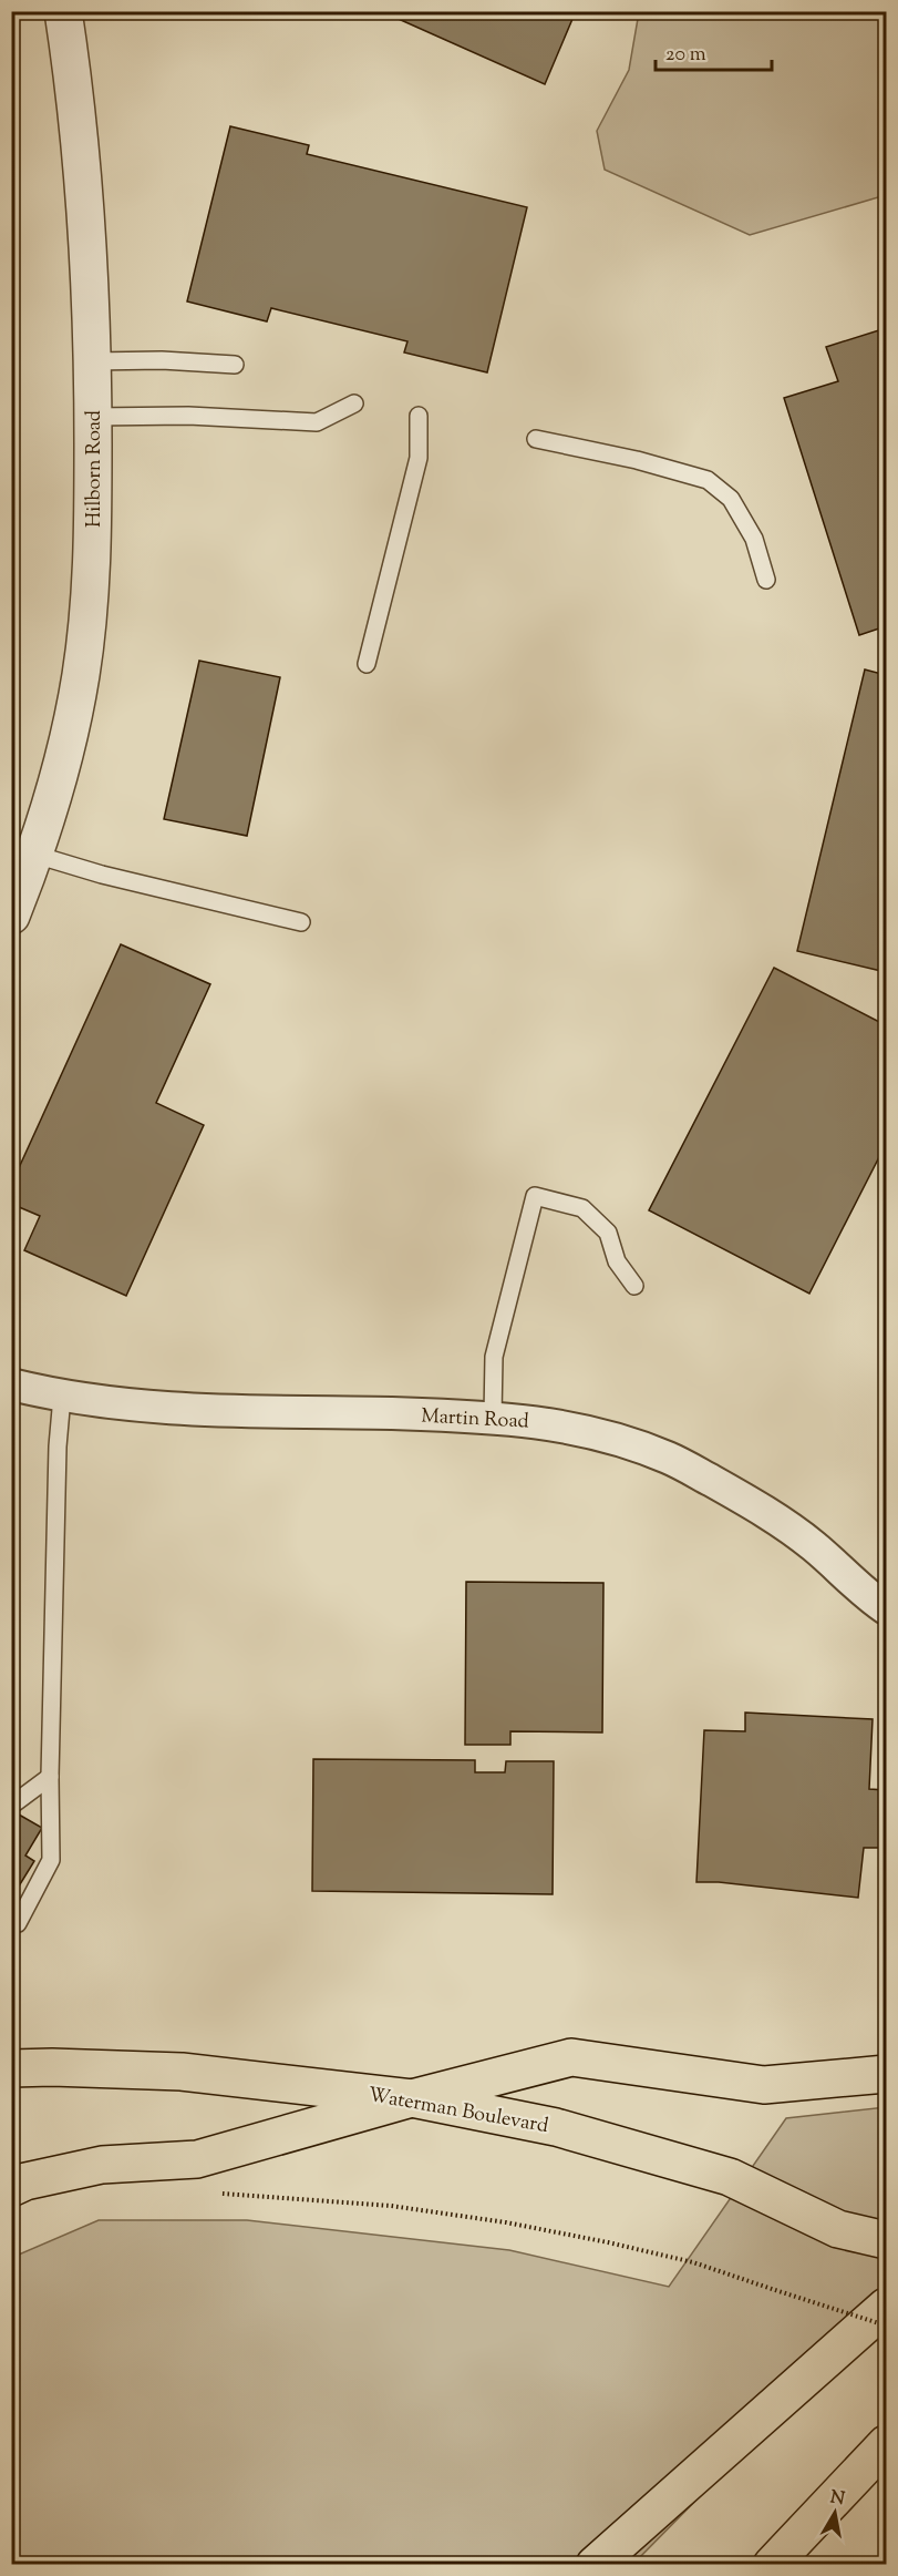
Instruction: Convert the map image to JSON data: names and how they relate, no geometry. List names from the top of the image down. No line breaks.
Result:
{"streets":{"main road":["Waterman Boulevard"],"street":["Hilborn Road","Martin Road"]},"scale_bar":"20 m","north":"top"}
